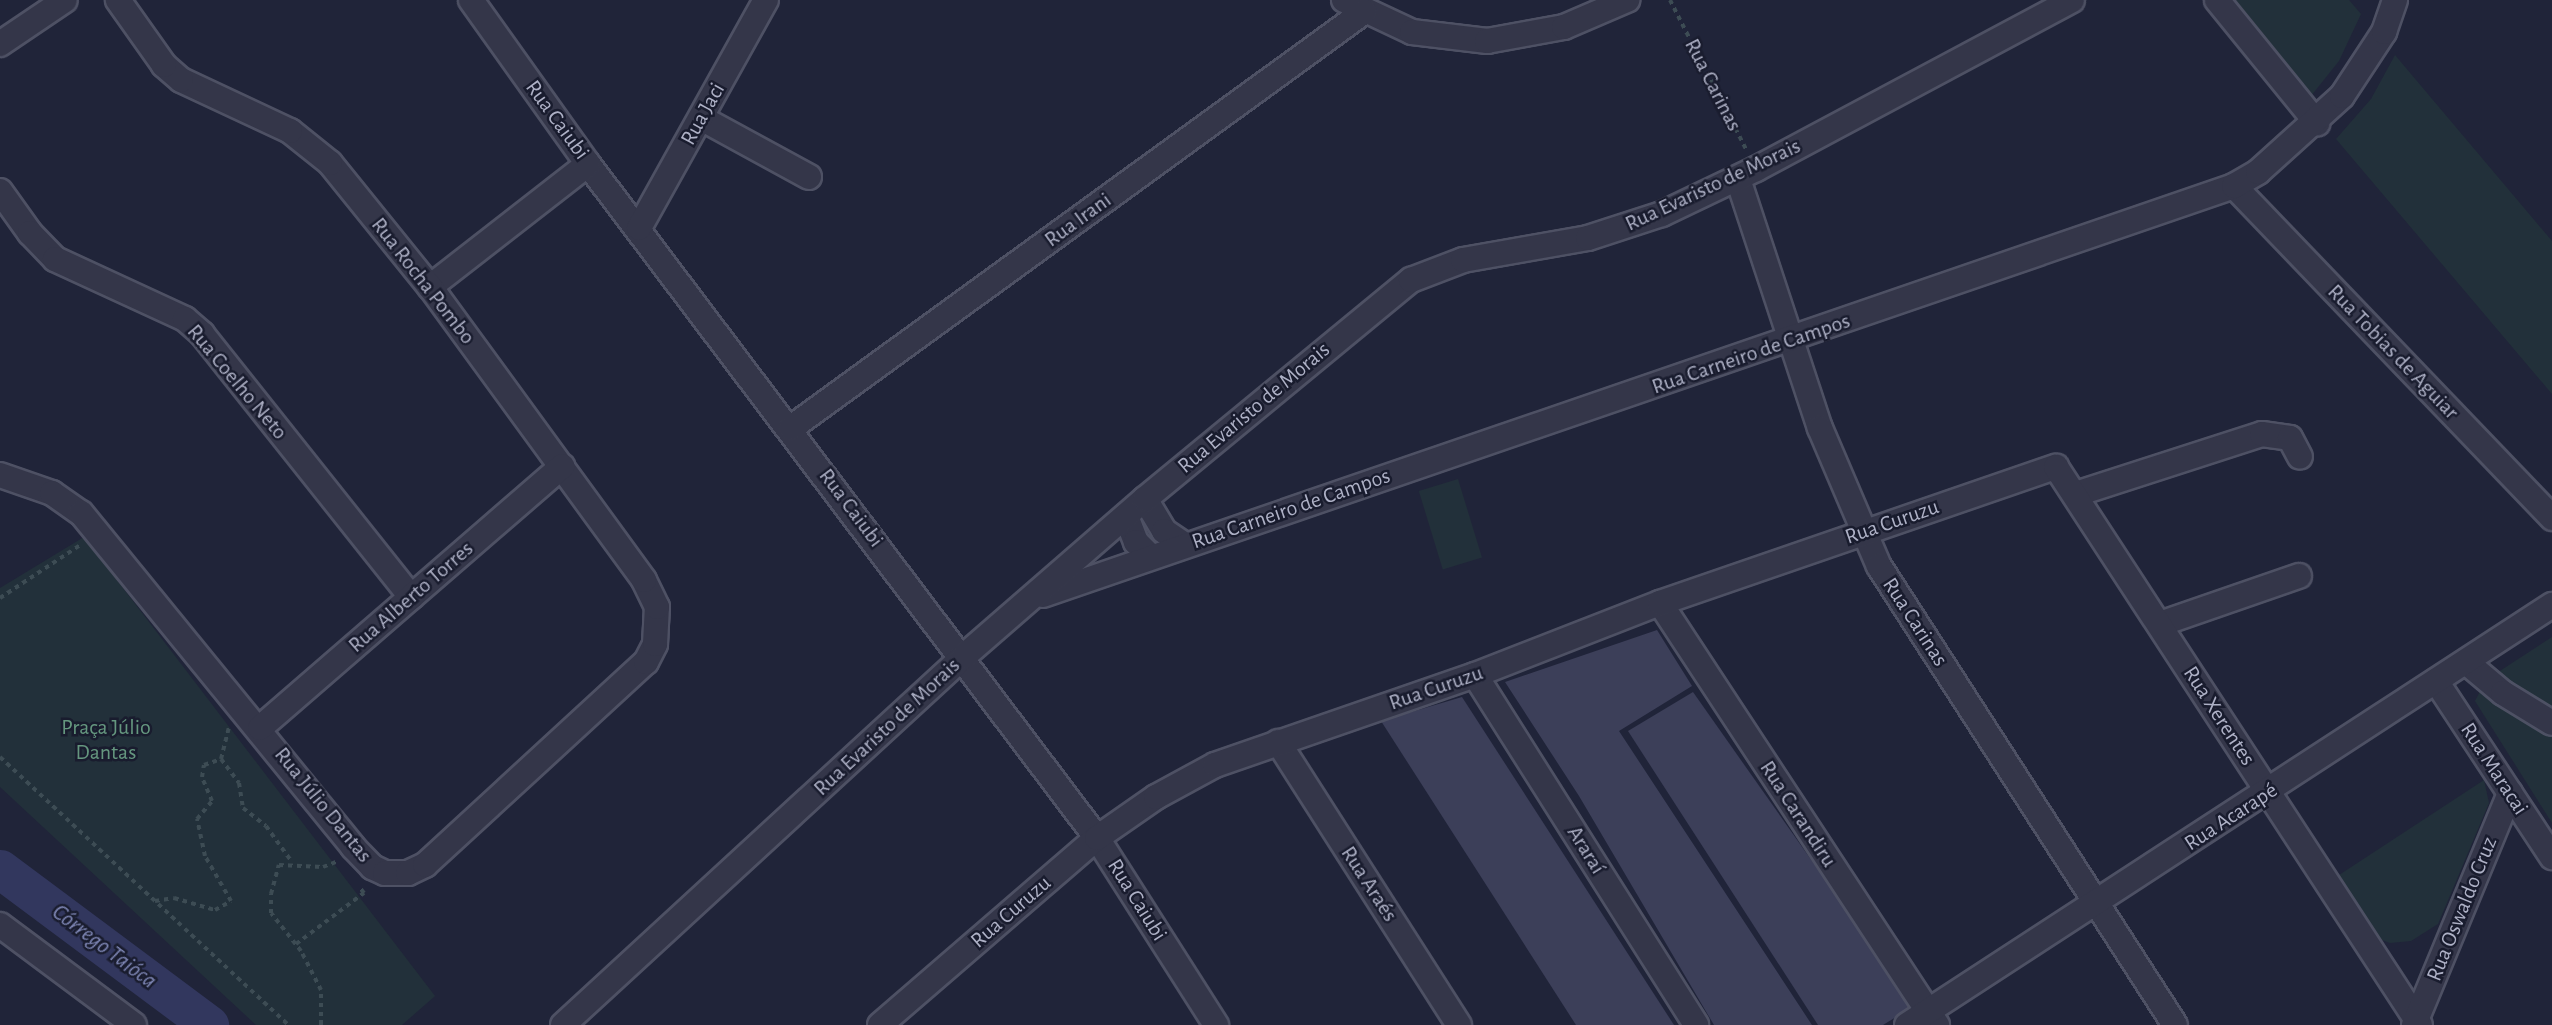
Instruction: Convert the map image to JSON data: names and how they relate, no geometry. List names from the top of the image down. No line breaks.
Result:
{"streets":{"street":["Rua Carinas","Rua Jaci","Rua Caiubi","Rua Evaristo de Morais","Rua Irani","Rua Rocha Pombo","Rua Tobias de Aguiar","Rua Carneiro de Campos","Rua Coelho Neto","Rua Curuzu","Rua Alberto Torres","Rua Xerentes","Rua Maracai","Rua Júlio Dantas","Rua Carandiru","Rua Acarapé","Araraí","Rua Araés","Rua Oswaldo Cruz"]},"crossings":[["Rua Carinas","Rua Evaristo de Morais"],["Rua Carinas","Rua Carneiro de Campos"],["Rua Carinas","Rua Curuzu"],["Rua Carinas","Rua Acarapé"],["Rua Jaci","Rua Caiubi"],["Rua Caiubi","Rua Evaristo de Morais"],["Rua Caiubi","Rua Irani"],["Rua Caiubi","Rua Curuzu"],["Rua Evaristo de Morais","Rua Carneiro de Campos"],["Rua Rocha Pombo","Rua Alberto Torres"],["Rua Rocha Pombo","Rua Júlio Dantas"],["Rua Tobias de Aguiar","Rua Carneiro de Campos"],["Rua Coelho Neto","Rua Alberto Torres"],["Rua Curuzu","Rua Xerentes"],["Rua Curuzu","Rua Carandiru"],["Rua Curuzu","Araraí"],["Rua Curuzu","Rua Araés"],["Rua Alberto Torres","Rua Júlio Dantas"],["Rua Xerentes","Rua Acarapé"],["Rua Xerentes","Rua Oswaldo Cruz"],["Rua Maracai","Rua Acarapé"],["Rua Maracai","Rua Oswaldo Cruz"],["Rua Carandiru","Rua Acarapé"]],"water":["Córrego Taióca"],"parks":["Praça Júlio Dantas"]}
